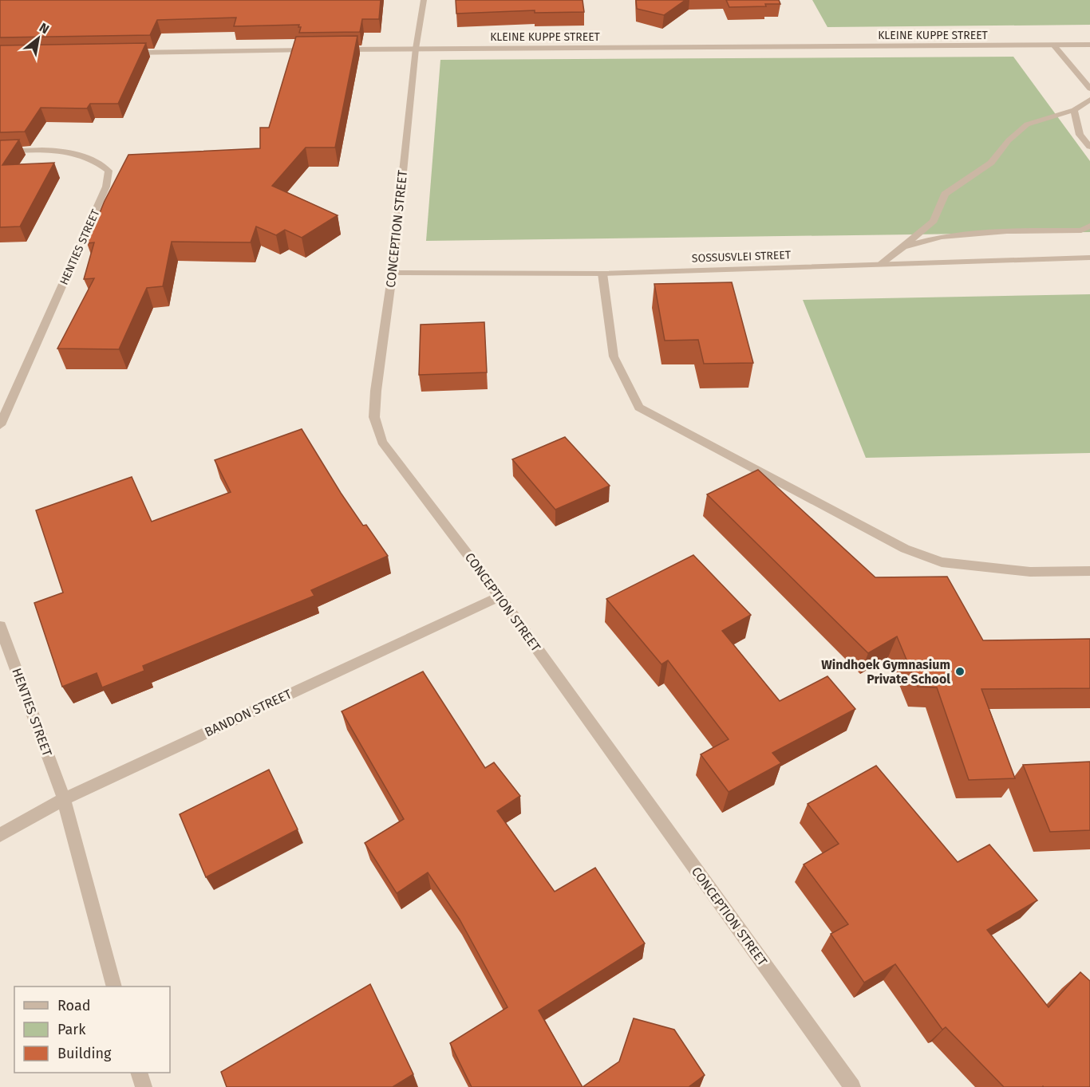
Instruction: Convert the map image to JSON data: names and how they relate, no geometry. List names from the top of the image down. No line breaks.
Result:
{"streets":{"street":["KLEINE KUPPE STREET","CONCEPTION STREET","HENTIES STREET","SOSSUSVLEI STREET","BANDON STREET"]},"crossings":[["KLEINE KUPPE STREET","CONCEPTION STREET"],["CONCEPTION STREET","SOSSUSVLEI STREET"],["CONCEPTION STREET","BANDON STREET"],["HENTIES STREET","BANDON STREET"]],"places":["Windhoek Gymnasium Private School"],"legend":["Road","Park","Building"],"north":"top right"}
